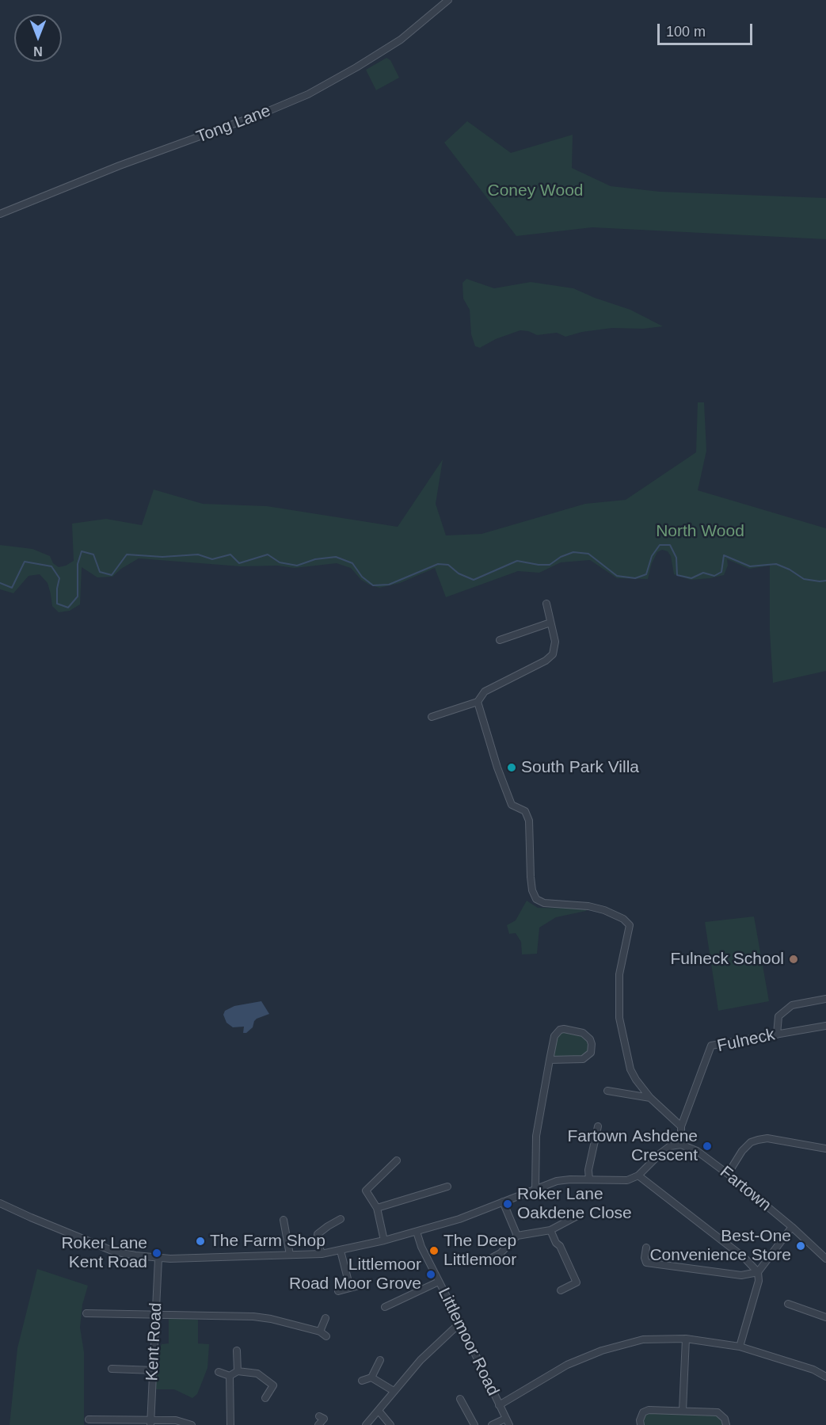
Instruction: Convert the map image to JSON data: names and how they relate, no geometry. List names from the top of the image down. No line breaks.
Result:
{"streets":{"street":["Tong Lane","Fulneck","Fartown","Kent Road","Littlemoor Road"]},"crossings":[["Fulneck","Fartown"]],"parks":["Coney Wood","North Wood"],"places":["South Park Villa","Fulneck School","Fartown Ashdene Crescent","Roker Lane Oakdene Close","The Farm Shop","Best-One Convenience Store","The Deep Littlemoor","Roker Lane Kent Road","Littlemoor Road Moor Grove"],"scale_bar":"100 m","north":"bottom"}
